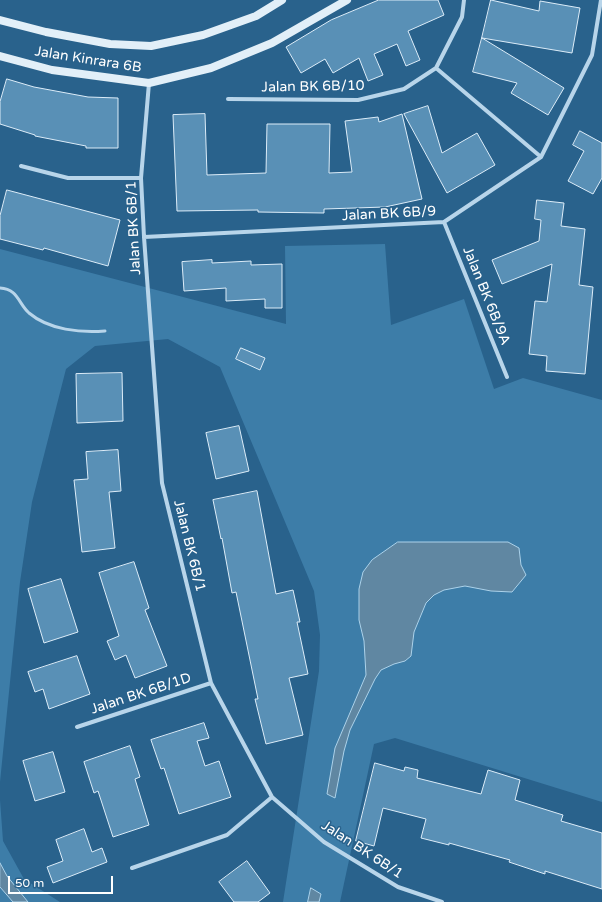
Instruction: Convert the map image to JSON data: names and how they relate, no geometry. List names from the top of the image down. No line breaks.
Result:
{"streets":{"street":["Jalan Kinrara 6B","Jalan BK 6B/10","Jalan BK 6B/9","Jalan BK 6B/1","Jalan BK 6B/9A","Jalan BK 6B/1D"]},"crossings":[["Jalan Kinrara 6B","Jalan BK 6B/1"],["Jalan BK 6B/9","Jalan BK 6B/1"],["Jalan BK 6B/9","Jalan BK 6B/9A"],["Jalan BK 6B/1","Jalan BK 6B/1D"]],"scale_bar":"50 m"}
